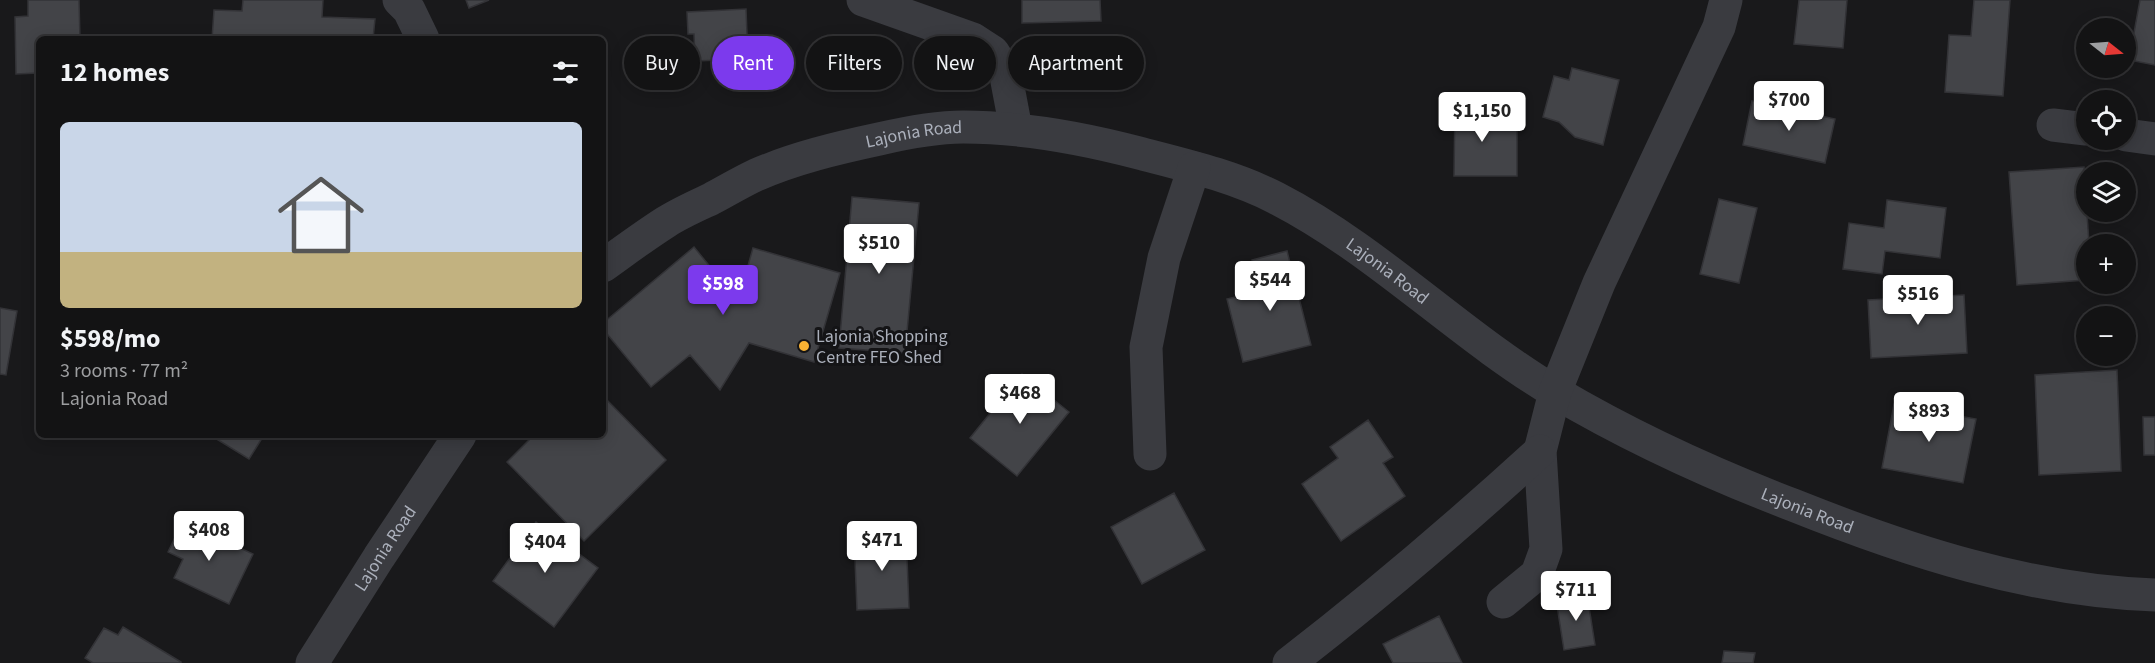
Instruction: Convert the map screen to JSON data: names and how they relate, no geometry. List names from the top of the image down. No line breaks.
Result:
{"streets":{"street":["Lajonia Road"]},"places":["Lajonia Shopping Centre FEO Shed"],"north":"right","page":{"map_buttons":["+","−"],"chip":["Buy","Rent","Filters","New","Apartment"],"heading":"12 homes","price":["$700","$1,150","$510","$544","$598","$516","$468","$893","$408","$471","$404","$711"],"list":[{"name":"$598/mo","note":"3 rooms · 77 m² · Lajonia Road"}]}}
